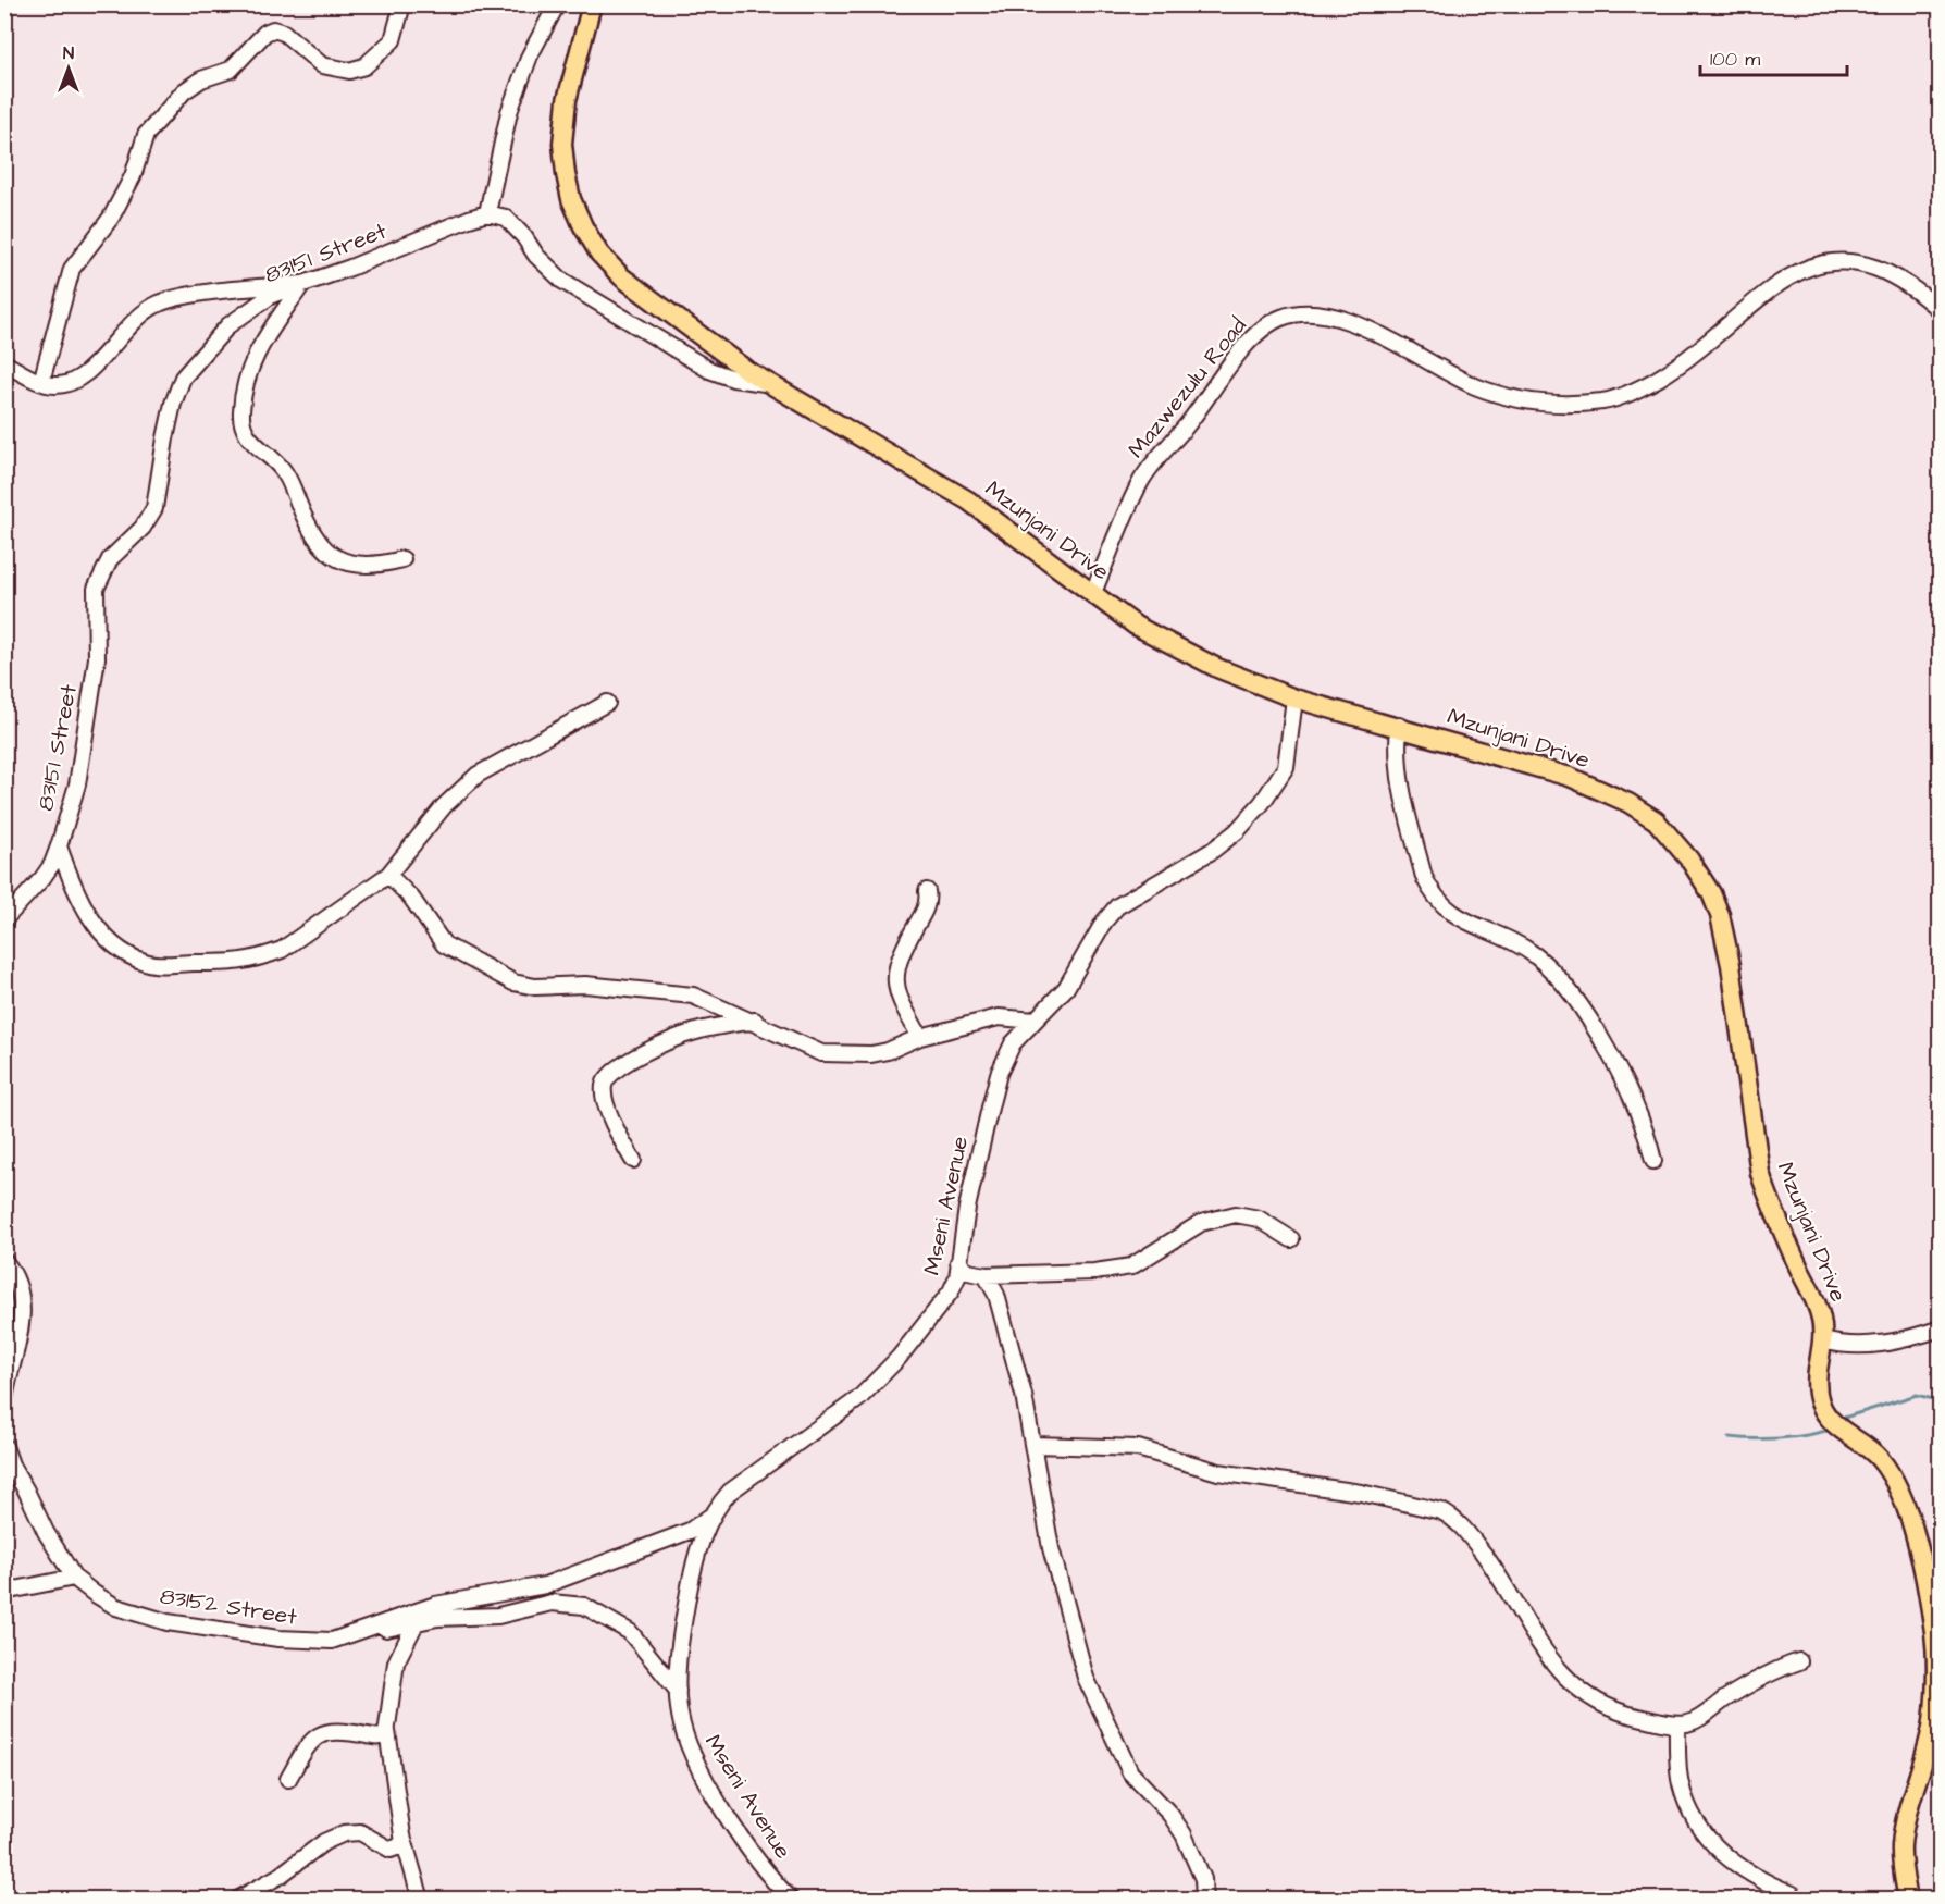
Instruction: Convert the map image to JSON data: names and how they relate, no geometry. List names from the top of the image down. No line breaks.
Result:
{"streets":{"main road":["Mzunjani Drive"],"street":["83151 Street","Mazwezulu Road","Mseni Avenue","83152 Street"]},"crossings":[["Mazwezulu Road","Mzunjani Drive"],["Mzunjani Drive","Mseni Avenue"],["Mseni Avenue","83152 Street"]],"scale_bar":"100 m","north":"top"}
